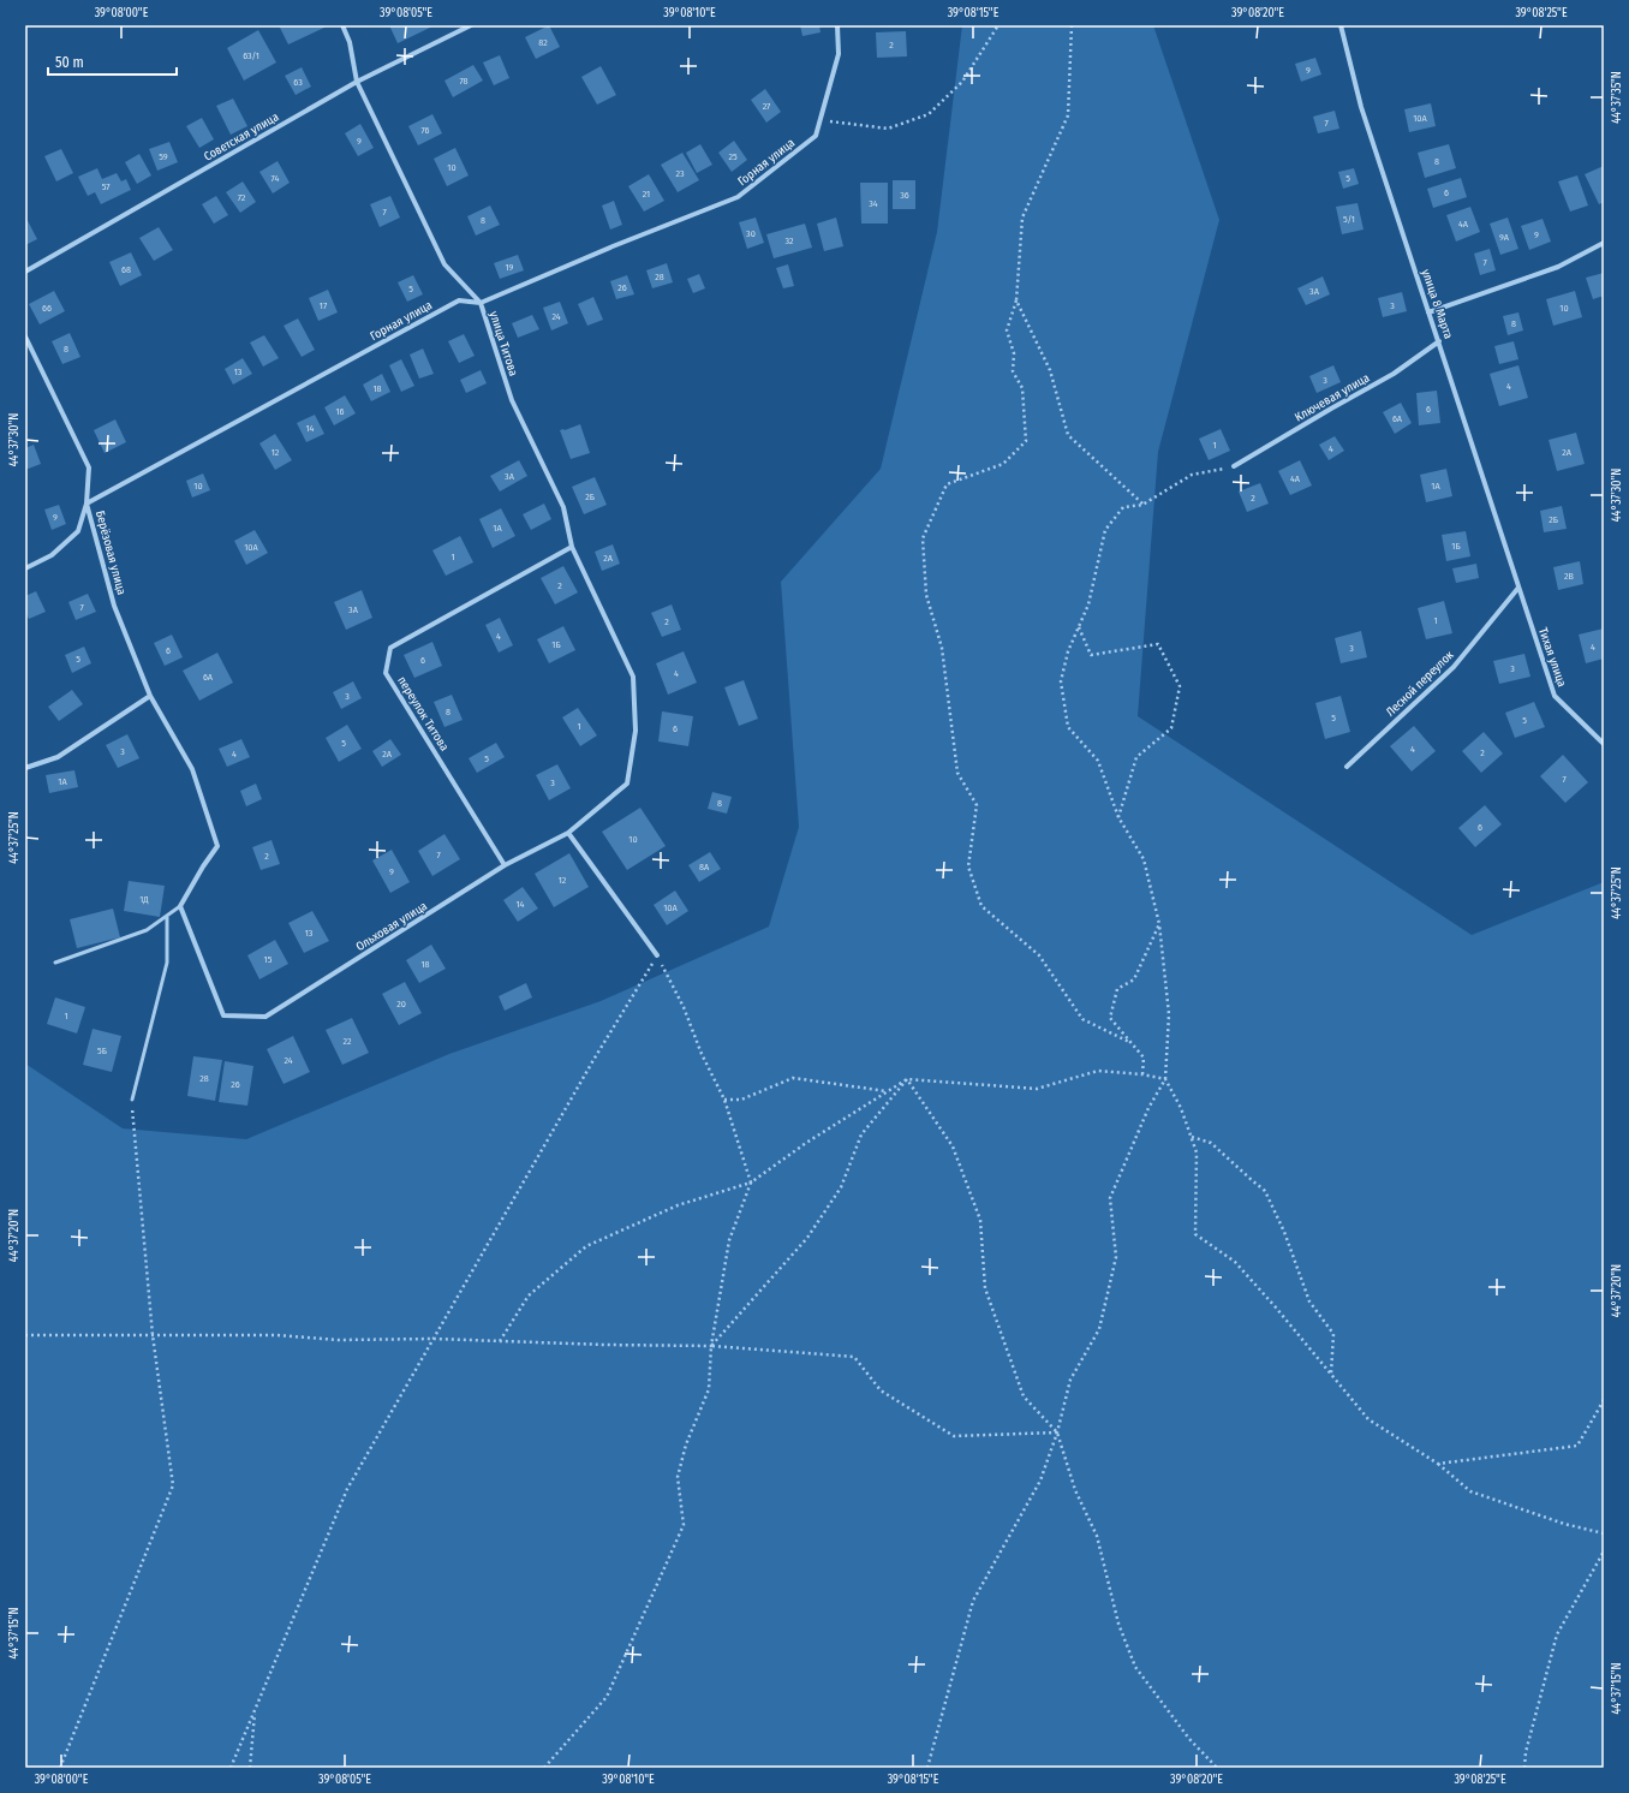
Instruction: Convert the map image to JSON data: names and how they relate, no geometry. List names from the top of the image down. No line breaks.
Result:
{"streets":{"street":["Советская улица","Горная улица","улица 8 Марта","улица Титова","Ключевая улица","Берёзовая улица","Тихая улица","Лесной переулок","переулок Титова","Ольховая улица"]},"crossings":[["Советская улица","улица Титова"],["Горная улица","улица Титова"],["Горная улица","Берёзовая улица"],["улица 8 Марта","Ключевая улица"],["улица 8 Марта","Тихая улица"],["улица 8 Марта","Лесной переулок"],["улица Титова","переулок Титова"],["улица Титова","Ольховая улица"],["Берёзовая улица","Ольховая улица"],["Тихая улица","Лесной переулок"],["переулок Титова","Ольховая улица"]],"house_numbers":["82","2","63/1","9","78","63","27","10А","7","76","9","59","25","8","10","23","74","5","57","6","21","36","72","34","7","5/1","8","4А","30","9","9А","32","7","19","68","28","26","5","3А","17","3","66","10","24","8","8","13","3","4","18","6","16","6А","14","1","4","12","2А","3А","4А","10","1А","2Б","2","9","2Б","1А","1Б","10А","1","2А","2В","2","7","3А","1","2","4","1Б","4","3","6","5","6","3","4","6А","3","8","5","5","1","6","5","4","3","2","4","2А","5","7","1А","3","8","6","10","7","2","8А","9","12","1Д","14","10А","13","15","18","20","1","22","5Б","24","28","26"],"scale_bar":"50 m","coordinates":["39°08'00\"E","39°08'05\"E","39°08'10\"E","39°08'15\"E","39°08'20\"E","39°08'25\"E","44°37'35\"N","44°37'30\"N","44°37'25\"N","44°37'20\"N","44°37'15\"N"]}
